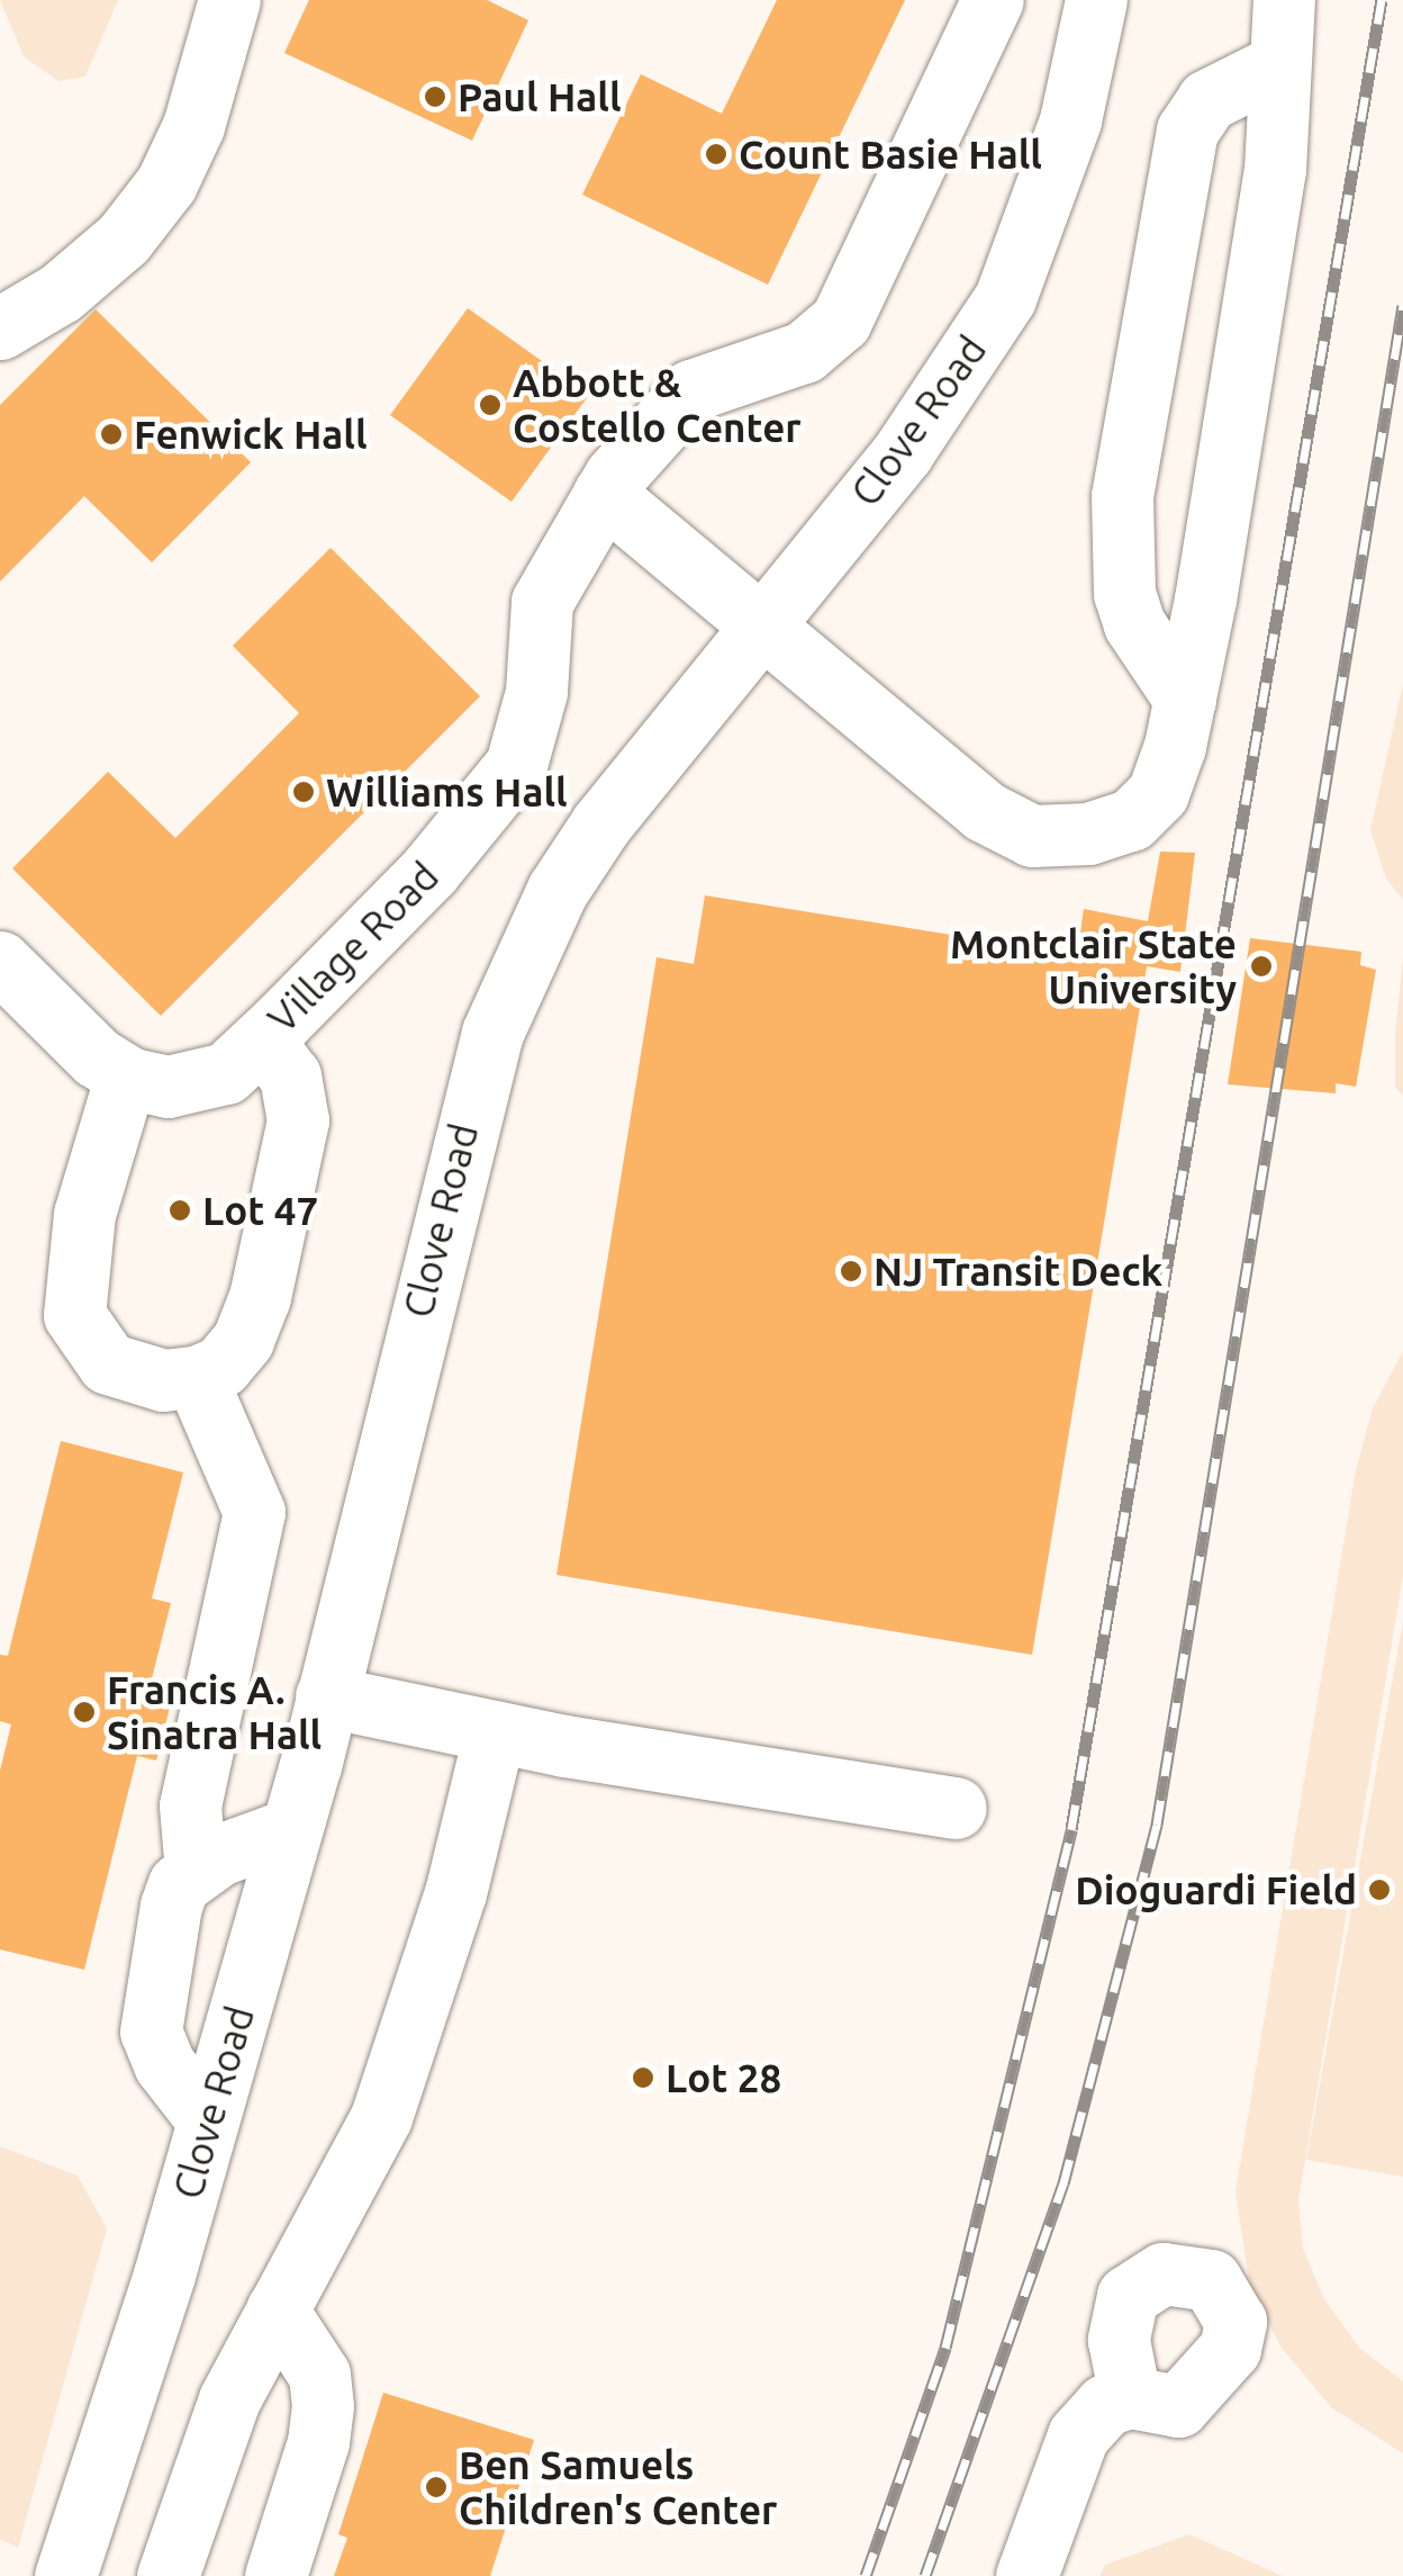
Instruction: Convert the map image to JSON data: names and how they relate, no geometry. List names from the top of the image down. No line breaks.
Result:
{"streets":{"street":["Clove Road","Village Road"]},"places":["Paul Hall","Count Basie Hall","Abbott & Costello Center","Fenwick Hall","Williams Hall","Montclair State University","Lot 47","NJ Transit Deck","Francis A. Sinatra Hall","Dioguardi Field","Lot 28","Ben Samuels Children's Center"]}
